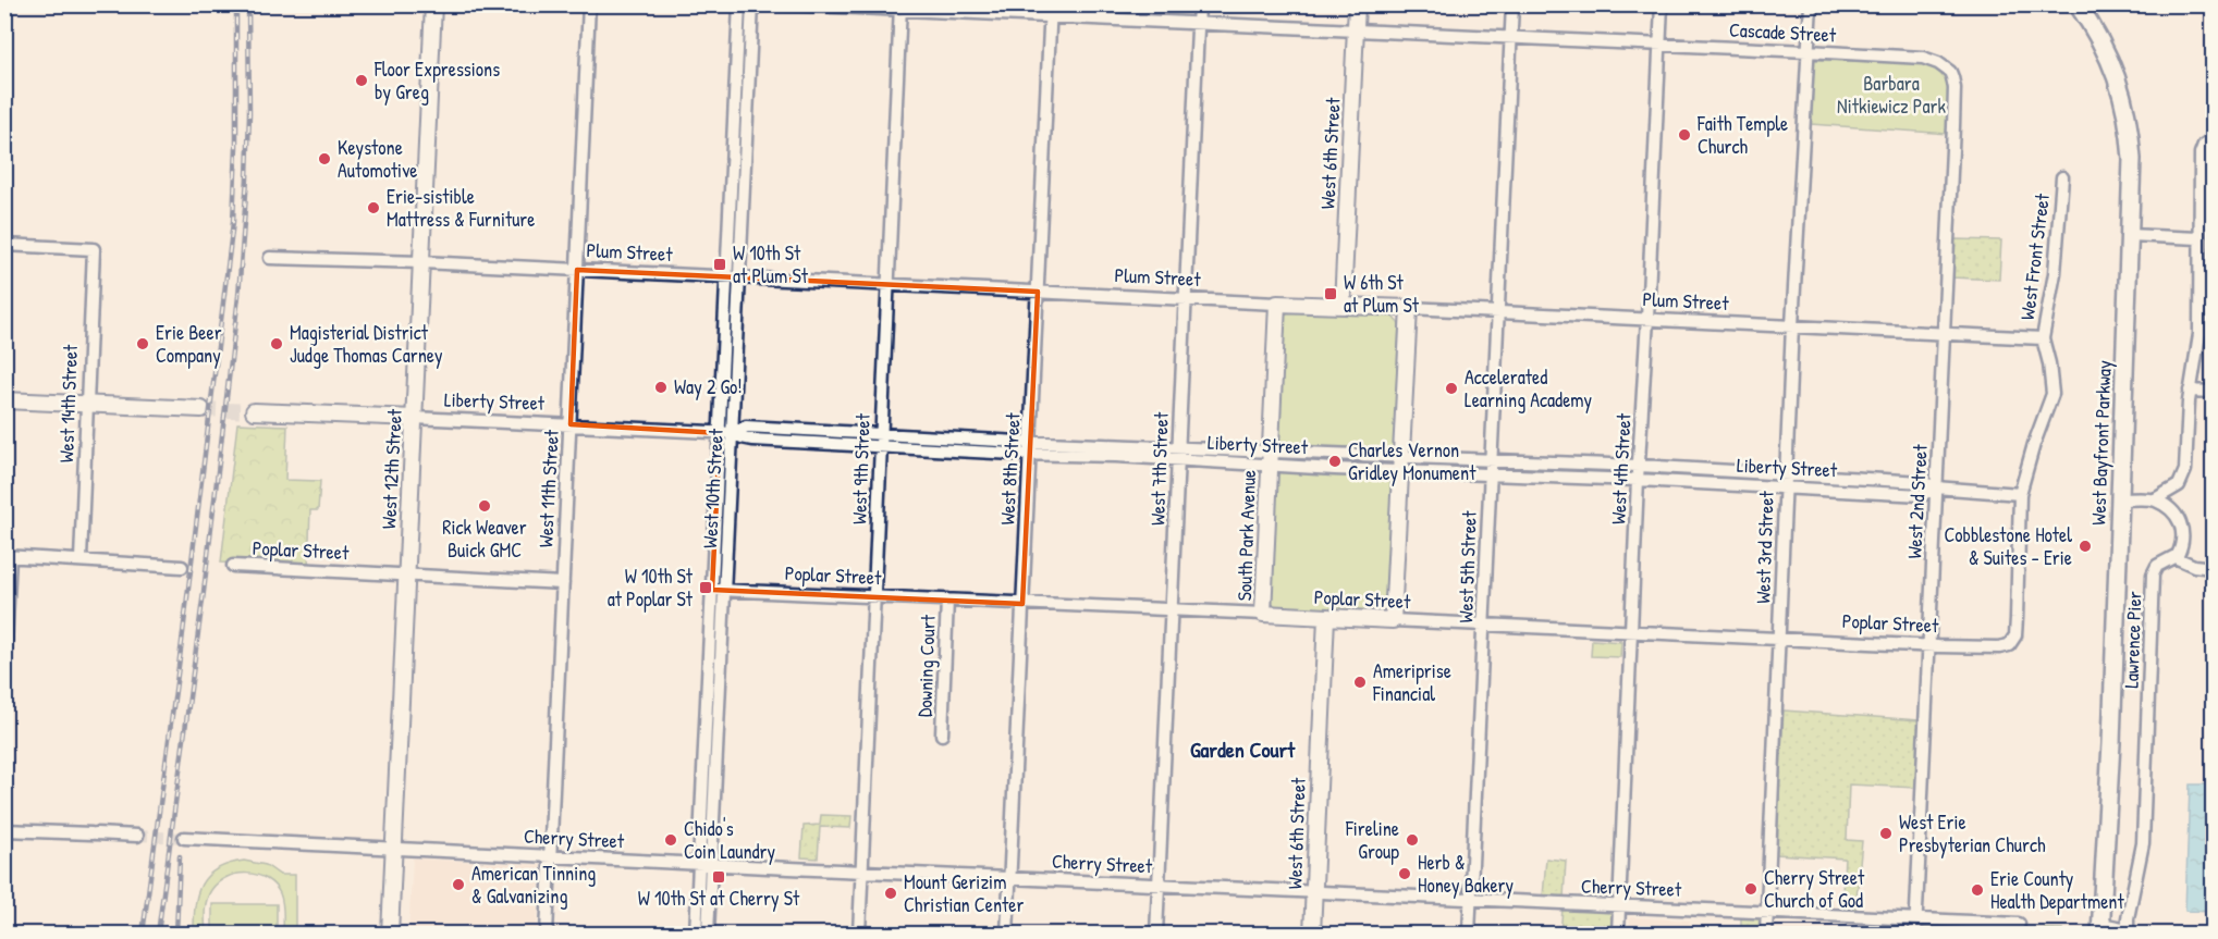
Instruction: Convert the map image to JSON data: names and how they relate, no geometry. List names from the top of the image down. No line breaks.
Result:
{"streets":{"highway":["West Bayfront Parkway"],"main road":["West 6th Street","Plum Street","Liberty Street","West 12th Street","South Park Avenue","Poplar Street"],"street":["Cascade Street","West Front Street","West 14th Street","West 9th Street","West 8th Street","West 7th Street","West 4th Street","West 11th Street","West 10th Street","West 2nd Street","West 3rd Street","West 5th Street","Lawrence Pier","Downing Court","Cherry Street"]},"crossings":[["Cascade Street","West 6th Street"],["Cascade Street","West 9th Street"],["Cascade Street","West 8th Street"],["Cascade Street","West 7th Street"],["Cascade Street","West 4th Street"],["Cascade Street","West 2nd Street"],["Cascade Street","West 3rd Street"],["Cascade Street","West 5th Street"],["West 6th Street","Plum Street"],["West 6th Street","Poplar Street"],["West 6th Street","Cherry Street"],["Plum Street","West Front Street"],["Plum Street","West 12th Street"],["Plum Street","West 9th Street"],["Plum Street","West 8th Street"],["Plum Street","West 7th Street"],["Plum Street","West 4th Street"],["Plum Street","West 11th Street"],["Plum Street","West 10th Street"],["Plum Street","West 2nd Street"],["Plum Street","South Park Avenue"],["Plum Street","West 3rd Street"],["Plum Street","West 5th Street"],["West Front Street","Liberty Street"],["West Front Street","Poplar Street"],["Liberty Street","West 12th Street"],["Liberty Street","West 9th Street"],["Liberty Street","West 8th Street"],["Liberty Street","West 7th Street"],["Liberty Street","West 4th Street"],["Liberty Street","West 11th Street"],["Liberty Street","West 10th Street"],["Liberty Street","West 2nd Street"],["Liberty Street","South Park Avenue"],["Liberty Street","West 3rd Street"],["Liberty Street","West 5th Street"],["West Bayfront Parkway","Lawrence Pier"],["West 12th Street","Poplar Street"],["West 12th Street","Cherry Street"],["West 9th Street","Poplar Street"],["West 9th Street","Cherry Street"],["West 8th Street","Poplar Street"],["West 8th Street","Cherry Street"],["West 7th Street","Poplar Street"],["West 7th Street","Cherry Street"],["West 4th Street","Poplar Street"],["West 4th Street","Cherry Street"],["West 11th Street","Poplar Street"],["West 11th Street","Cherry Street"],["West 10th Street","Poplar Street"],["West 10th Street","Cherry Street"],["West 2nd Street","Poplar Street"],["West 2nd Street","Cherry Street"],["South Park Avenue","Poplar Street"],["West 3rd Street","Poplar Street"],["West 3rd Street","Cherry Street"],["Poplar Street","West 5th Street"],["Poplar Street","Downing Court"],["West 5th Street","Cherry Street"]],"districts":["Garden Court"],"parks":["Barbara Nitkiewicz Park"],"places":{"other":["Floor Expressions by Greg","Faith Temple Church","Keystone Automotive","Erie-sistible Mattress & Furniture","Erie Beer Company","Magisterial District Judge Thomas Carney","Way 2 Go!","Accelerated Learning Academy","Charles Vernon Gridley Monument","Rick Weaver Buick GMC","Cobblestone Hotel & Suites - Erie","Ameriprise Financial","West Erie Presbyterian Church","Chido's Coin Laundry","Fireline Group","Herb & Honey Bakery","American Tinning & Galvanizing","Cherry Street Church of God","Erie County Health Department","Mount Gerizim Christian Center"],"transit":["W 10th St at Plum St","W 6th St at Plum St","W 10th St at Poplar St","W 10th St at Cherry St"]}}
